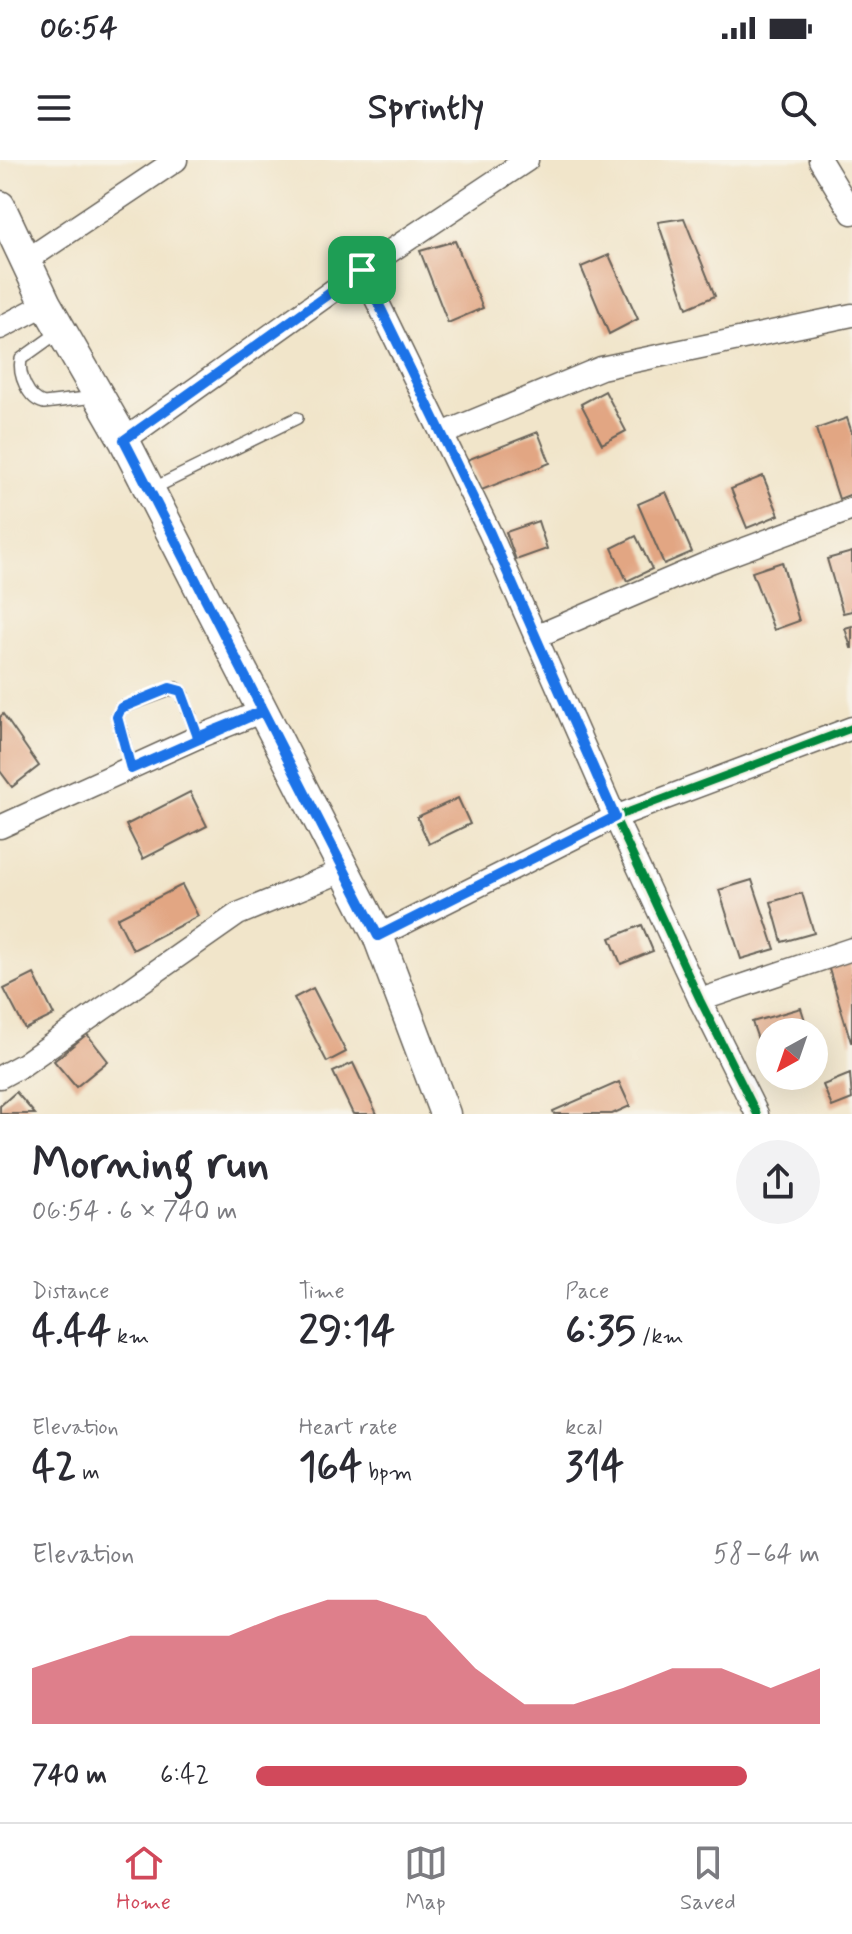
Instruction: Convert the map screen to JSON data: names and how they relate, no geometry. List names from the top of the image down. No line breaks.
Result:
{"north":"bottom left","page":{"status":"06:54","header":"Sprintly","heading":["Morning run","06:54 · 6 × 740 m"],"stats":[["Distance","4.44 km"],["Time","29:14"],["Pace","6:35 /km"],["Elevation","42 m"],["Heart rate","164 bpm"],["kcal","314"]],"chart":["Elevation","58–64 m"],"list":[{"name":"740 m","note":"6:42"}],"tabs":["Home","Map","Saved"]}}
